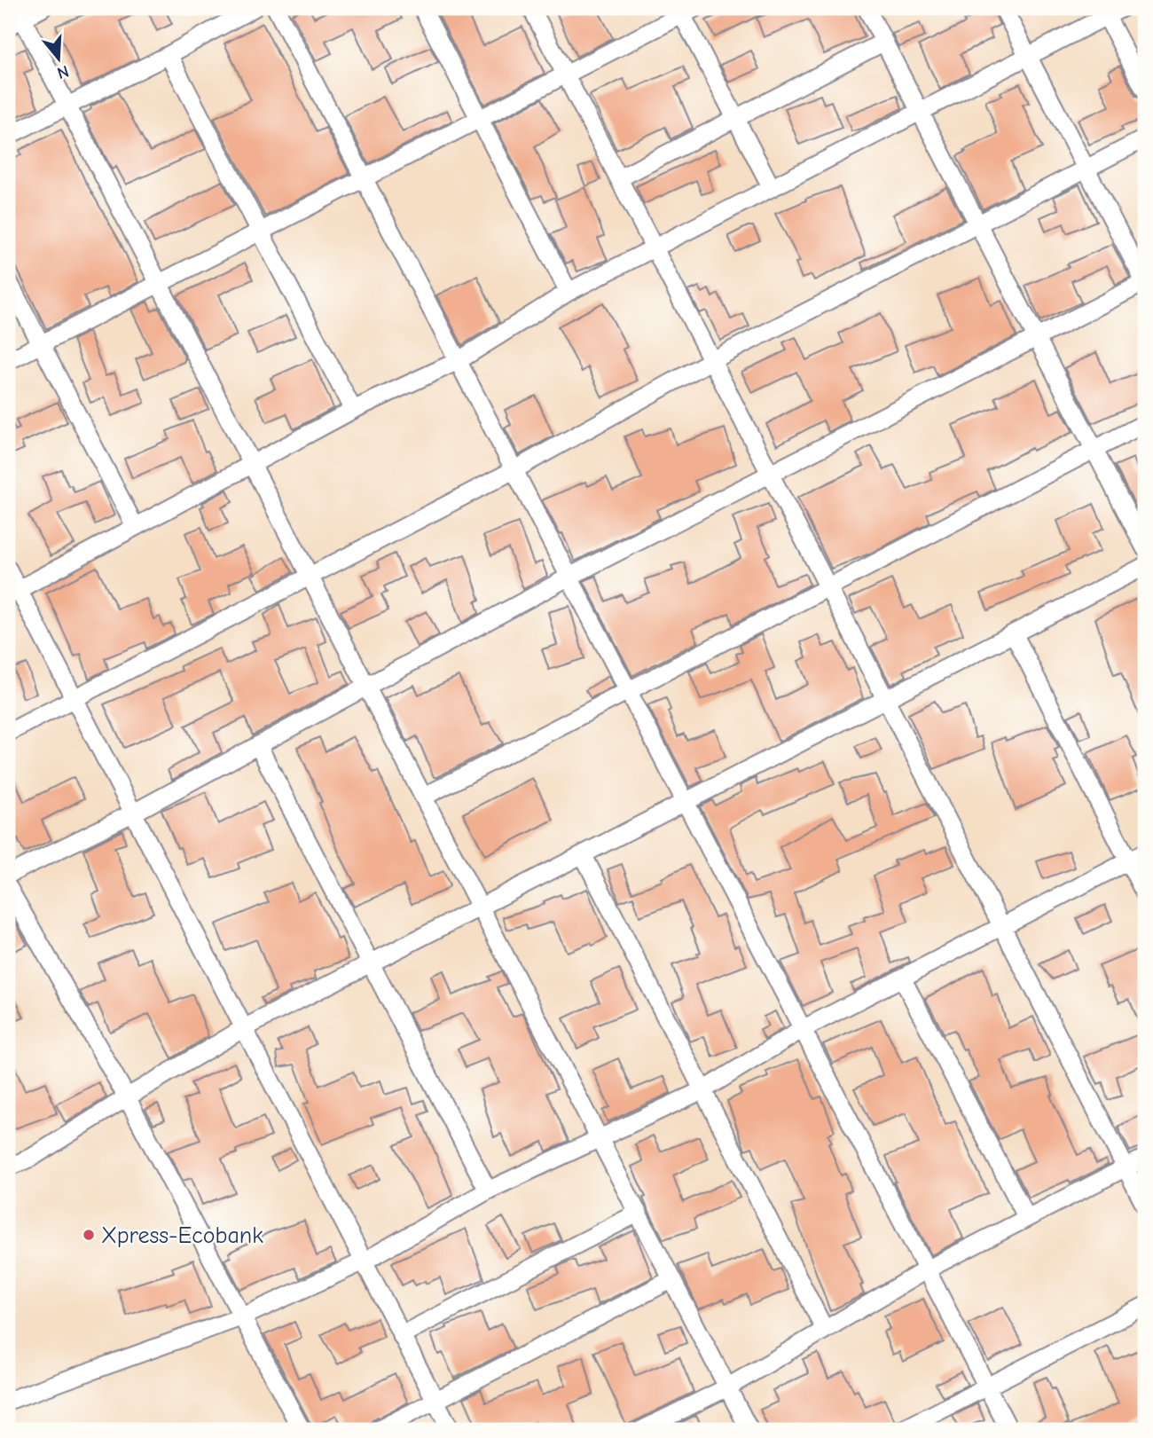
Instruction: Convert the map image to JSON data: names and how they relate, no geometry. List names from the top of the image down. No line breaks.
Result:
{"places":["Xpress-Ecobank"],"north":"bottom"}
